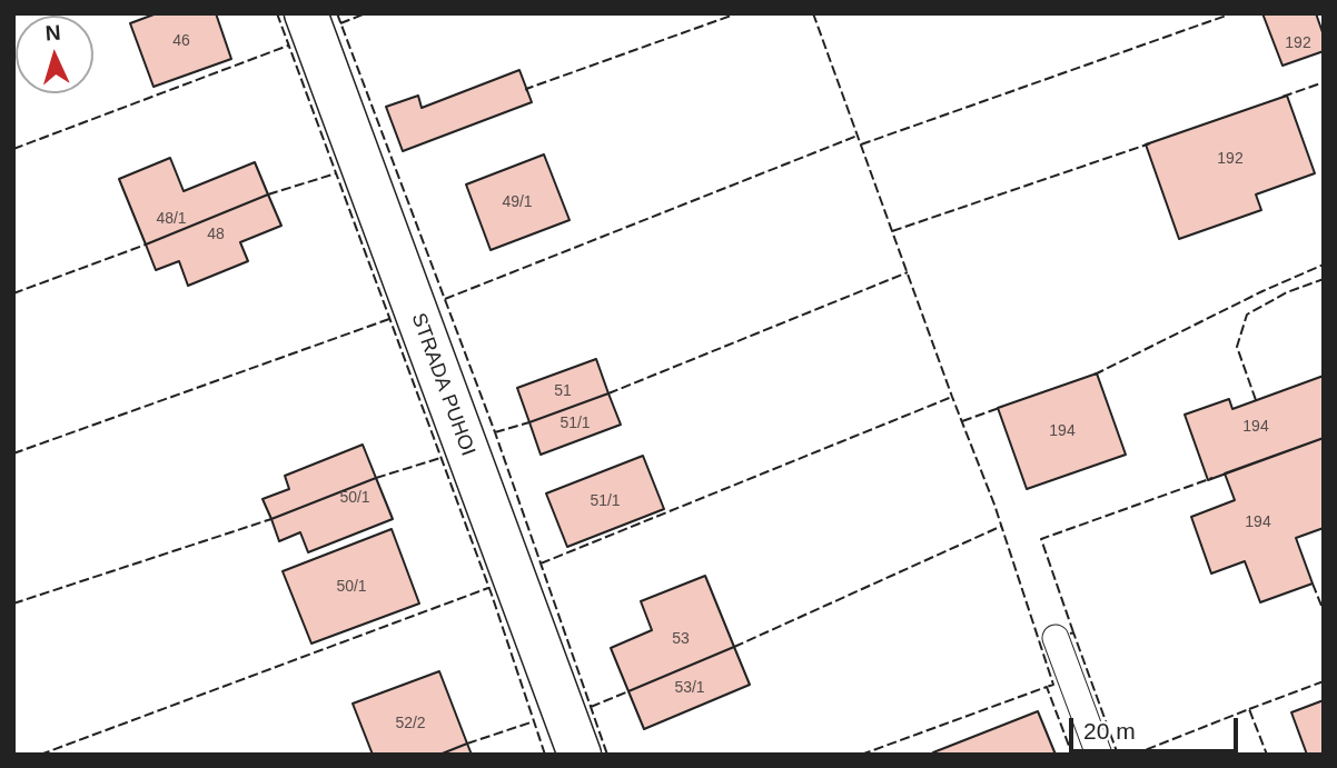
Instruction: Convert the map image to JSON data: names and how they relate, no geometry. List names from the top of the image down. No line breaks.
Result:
{"streets":{"street":["STRADA PUHOI"]},"house_numbers":["46","192","192","49/1","48/1","48","51","51/1","194","194","50/1","51/1","194","50/1","53","53/1","52/2"],"scale_bar":"20 m","north":"top"}
